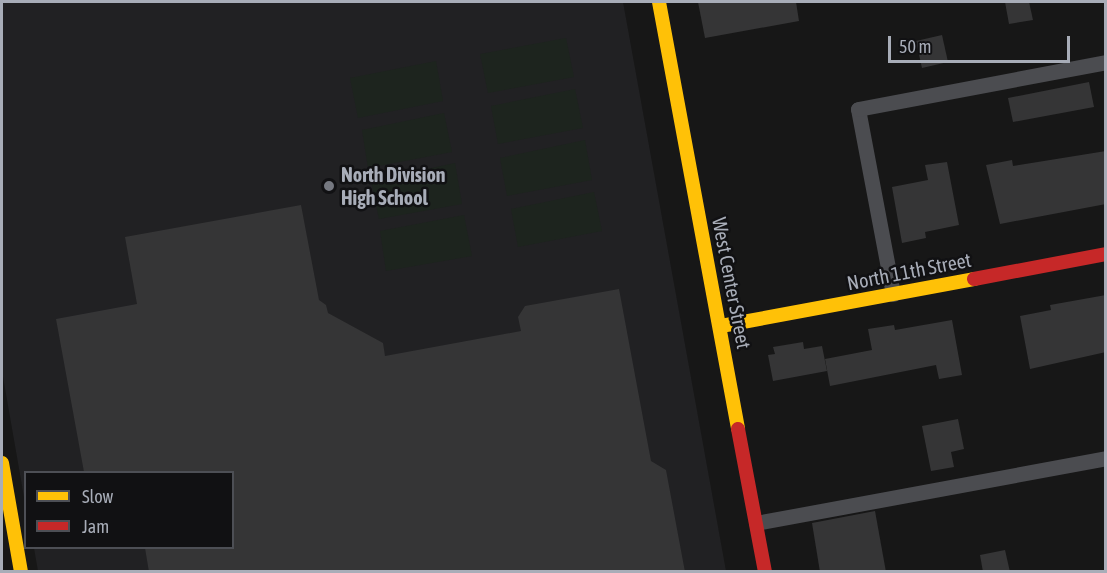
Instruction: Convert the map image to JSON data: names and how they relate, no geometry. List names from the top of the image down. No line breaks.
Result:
{"streets":{"street":["North 11th Street","West Center Street"]},"crossings":[["North 11th Street","West Center Street"]],"places":["North Division High School"],"legend":["Slow","Jam"],"scale_bar":"50 m"}
